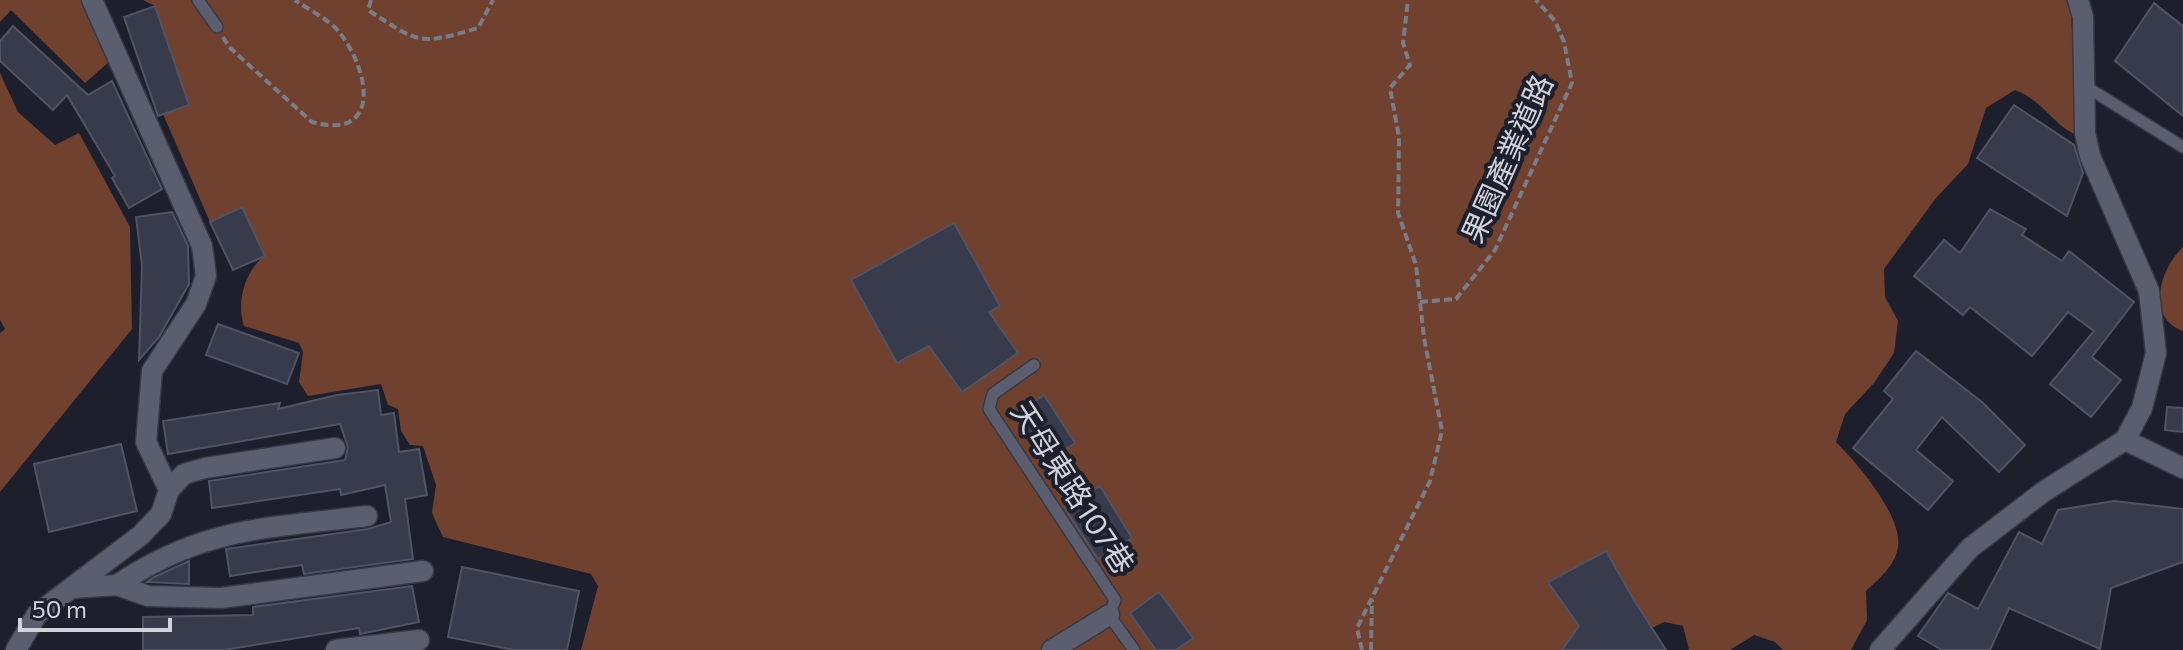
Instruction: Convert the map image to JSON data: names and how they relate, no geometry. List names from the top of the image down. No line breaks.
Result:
{"streets":{"lane":["天母東路107巷"],"path":["果園產業道路"]},"scale_bar":"50 m"}
